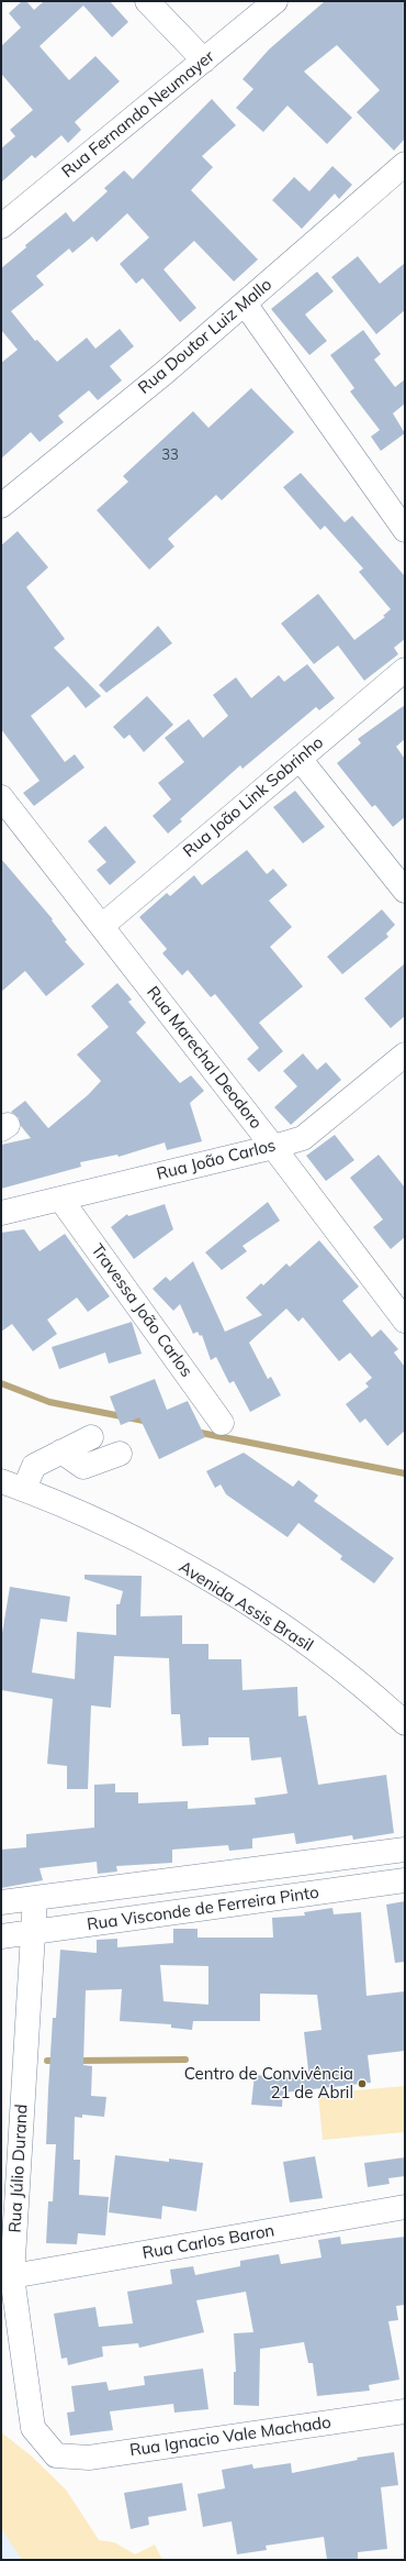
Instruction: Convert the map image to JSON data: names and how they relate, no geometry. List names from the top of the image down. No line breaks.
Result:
{"streets":{"street":["Rua Fernando Neumayer","Rua Doutor Luiz Mallo","Rua João Link Sobrinho","Rua Marechal Deodoro","Rua João Carlos","Travessa João Carlos","Avenida Assis Brasil","Rua Visconde de Ferreira Pinto","Rua Júlio Durand","Rua Carlos Baron","Rua Ignacio Vale Machado"]},"crossings":[["Rua João Link Sobrinho","Rua Marechal Deodoro"],["Rua Marechal Deodoro","Rua João Carlos"],["Rua João Carlos","Travessa João Carlos"],["Rua Visconde de Ferreira Pinto","Rua Júlio Durand"],["Rua Júlio Durand","Rua Carlos Baron"],["Rua Júlio Durand","Rua Ignacio Vale Machado"]],"places":["Centro de Convivência 21 de Abril"],"house_numbers":["33"]}
